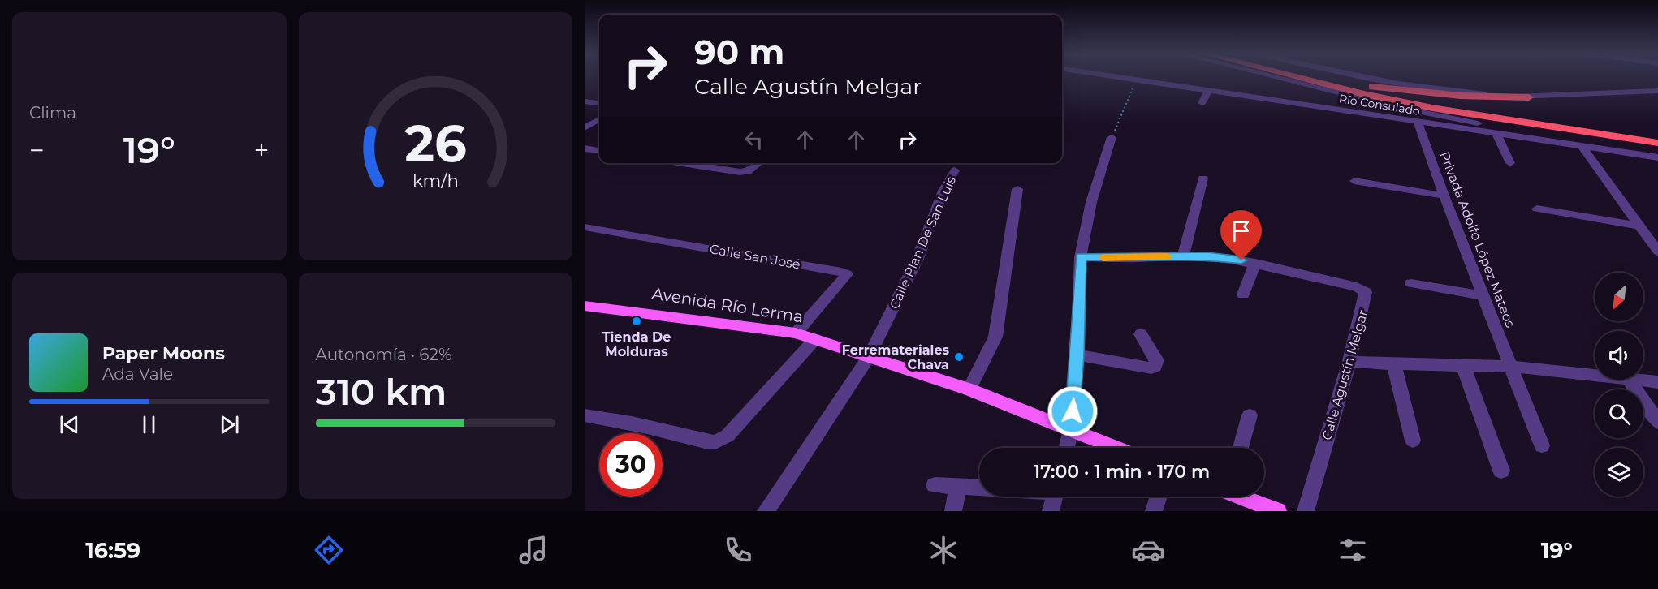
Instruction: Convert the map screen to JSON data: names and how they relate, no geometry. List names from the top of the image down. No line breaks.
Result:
{"streets":{"main road":["Avenida Río Lerma"],"street":["Río Consulado","Privada Adolfo López Mateos","Calle Plan De San Luis","Calle San José","Calle Agustín Melgar"]},"crossings":[["Río Consulado","Privada Adolfo López Mateos"],["Calle Plan De San Luis","Avenida Río Lerma"],["Calle San José","Avenida Río Lerma"]],"places":["Tienda De Molduras","Ferremateriales Chava"],"north":"bottom left","page":{"tile":["Clima",["Autonomía · 62%","310 km"]],"turn":["90 m","Calle Agustín Melgar"],"heat":["−","19°","+"],"song":["Paper Moons","Ada Vale"],"limit":"30","trip":"17:00 · 1 min · 170 m","tabs":["16:59","19°"],"gauge":["26","km/h"]}}
